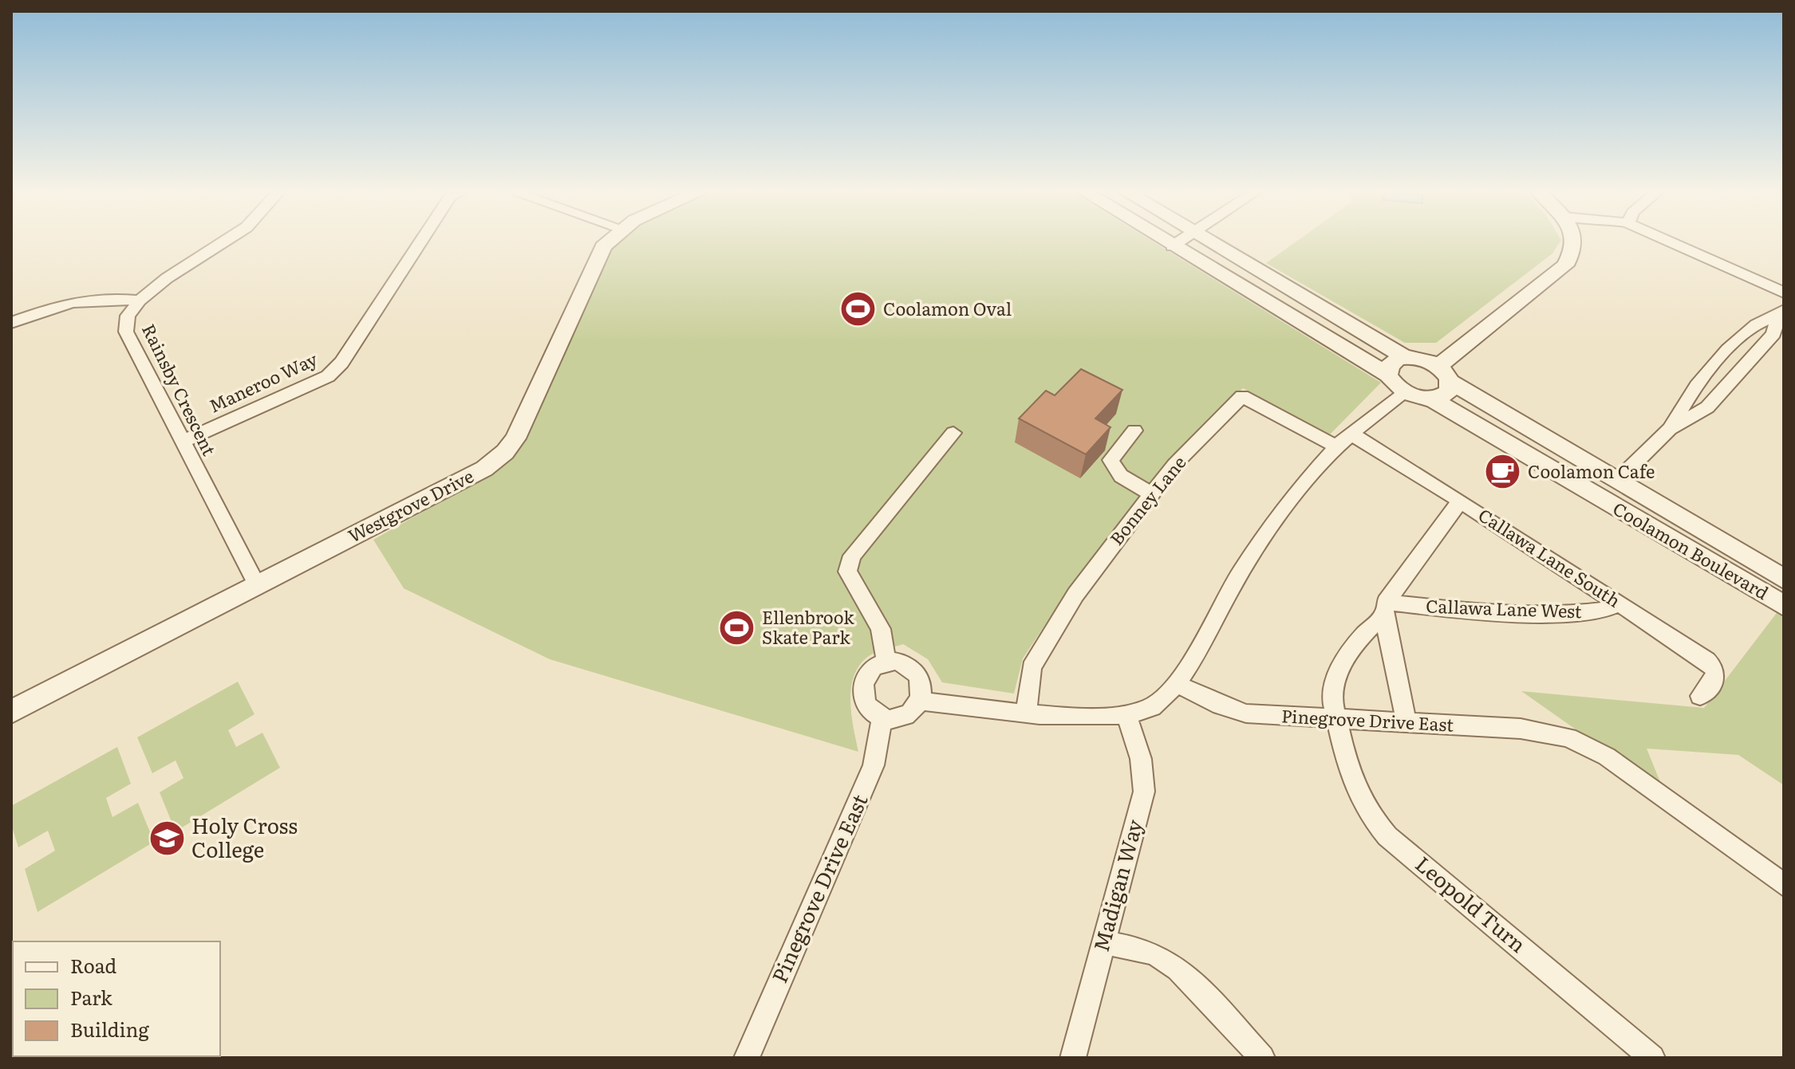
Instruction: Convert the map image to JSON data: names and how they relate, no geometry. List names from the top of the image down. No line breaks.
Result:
{"streets":{"street":["Maneroo Way","Rainsby Crescent","Bonney Lane","Westgrove Drive","Coolamon Boulevard","Callawa Lane South","Callawa Lane West","Pinegrove Drive East","Madigan Way","Leopold Turn"]},"crossings":[["Maneroo Way","Rainsby Crescent"],["Rainsby Crescent","Westgrove Drive"],["Callawa Lane South","Callawa Lane West"],["Callawa Lane South","Leopold Turn"],["Callawa Lane West","Leopold Turn"],["Pinegrove Drive East","Leopold Turn"]],"places":{"sports":["Coolamon Oval","Ellenbrook Skate Park"],"cafe":["Coolamon Cafe"],"school or university":["Holy Cross College"]},"legend":["Road","Park","Building"]}
